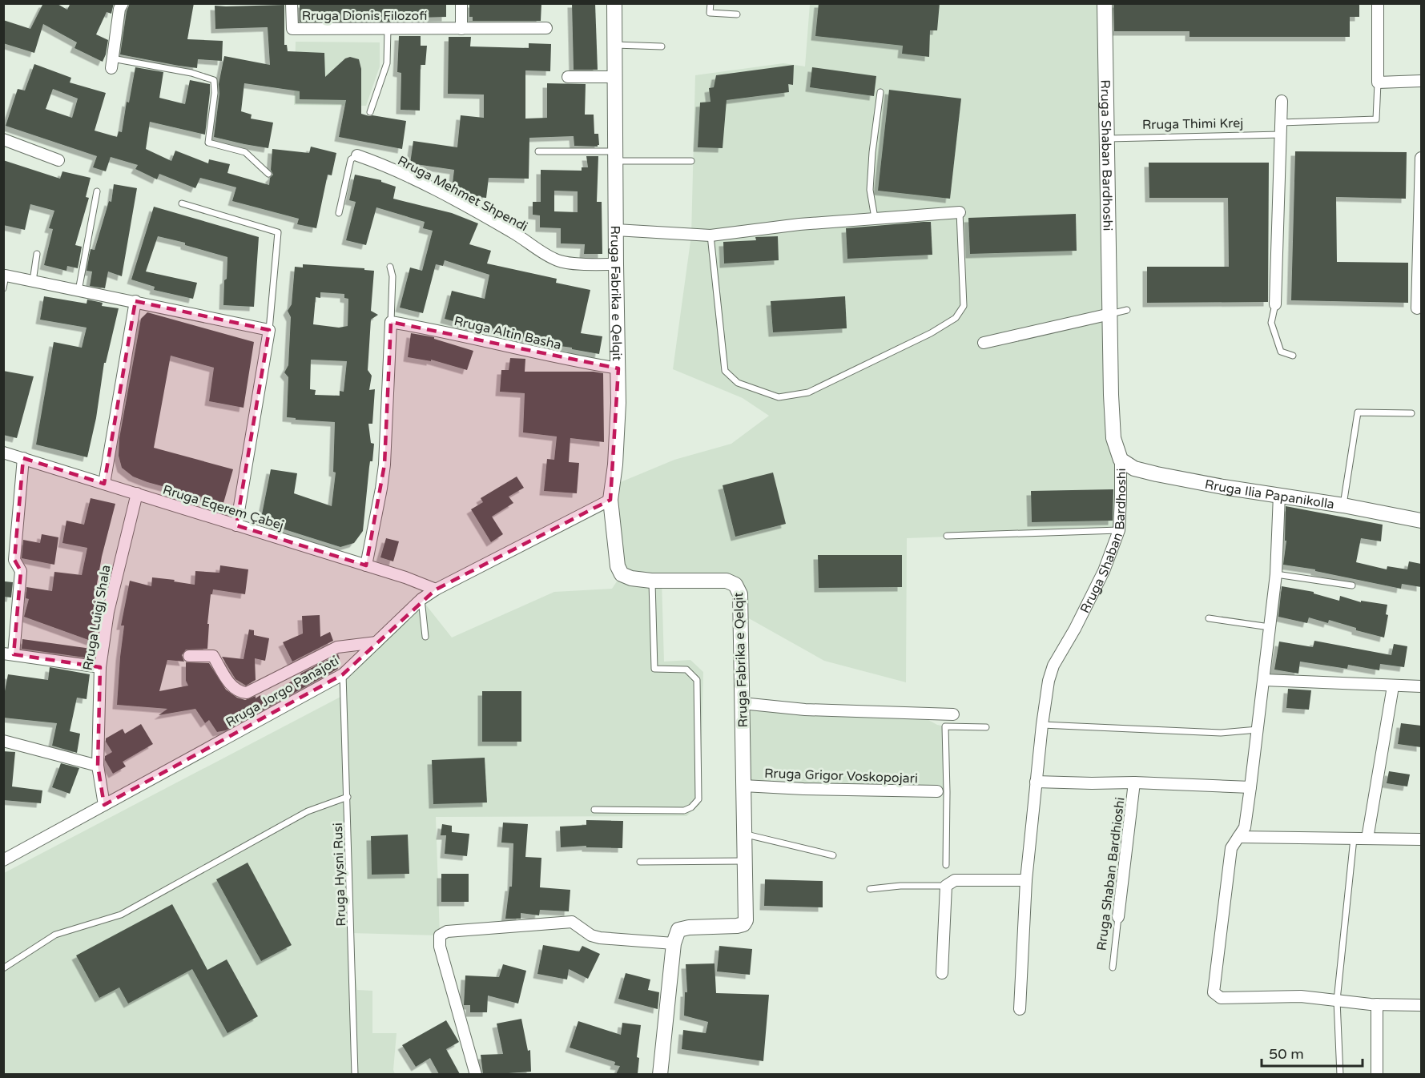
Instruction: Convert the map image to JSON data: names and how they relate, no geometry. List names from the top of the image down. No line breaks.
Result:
{"streets":{"street":["Rruga Dionis Filozofi","Rruga Shaban Bardhoshi","Rruga Mehmet Shpendi","Rruga Fabrika e Qelqit","Rruga Altin Basha","Rruga Ilia Papanikolla","Rruga Eqerem Çabej","Rruga Luigj Shala","Rruga Jorgo Panajoti","Rruga Grigor Voskopojari","Rruga Shaban Bardhioshi"],"lane":["Rruga Thimi Krej","Rruga Hysni Rusi"]},"crossings":[["Rruga Thimi Krej","Rruga Shaban Bardhoshi"],["Rruga Shaban Bardhoshi","Rruga Ilia Papanikolla"],["Rruga Shaban Bardhoshi","Rruga Shaban Bardhioshi"],["Rruga Mehmet Shpendi","Rruga Fabrika e Qelqit"],["Rruga Fabrika e Qelqit","Rruga Altin Basha"],["Rruga Fabrika e Qelqit","Rruga Jorgo Panajoti"],["Rruga Fabrika e Qelqit","Rruga Grigor Voskopojari"],["Rruga Eqerem Çabej","Rruga Luigj Shala"],["Rruga Eqerem Çabej","Rruga Jorgo Panajoti"],["Rruga Luigj Shala","Rruga Jorgo Panajoti"],["Rruga Jorgo Panajoti","Rruga Hysni Rusi"]],"scale_bar":"50 m"}
